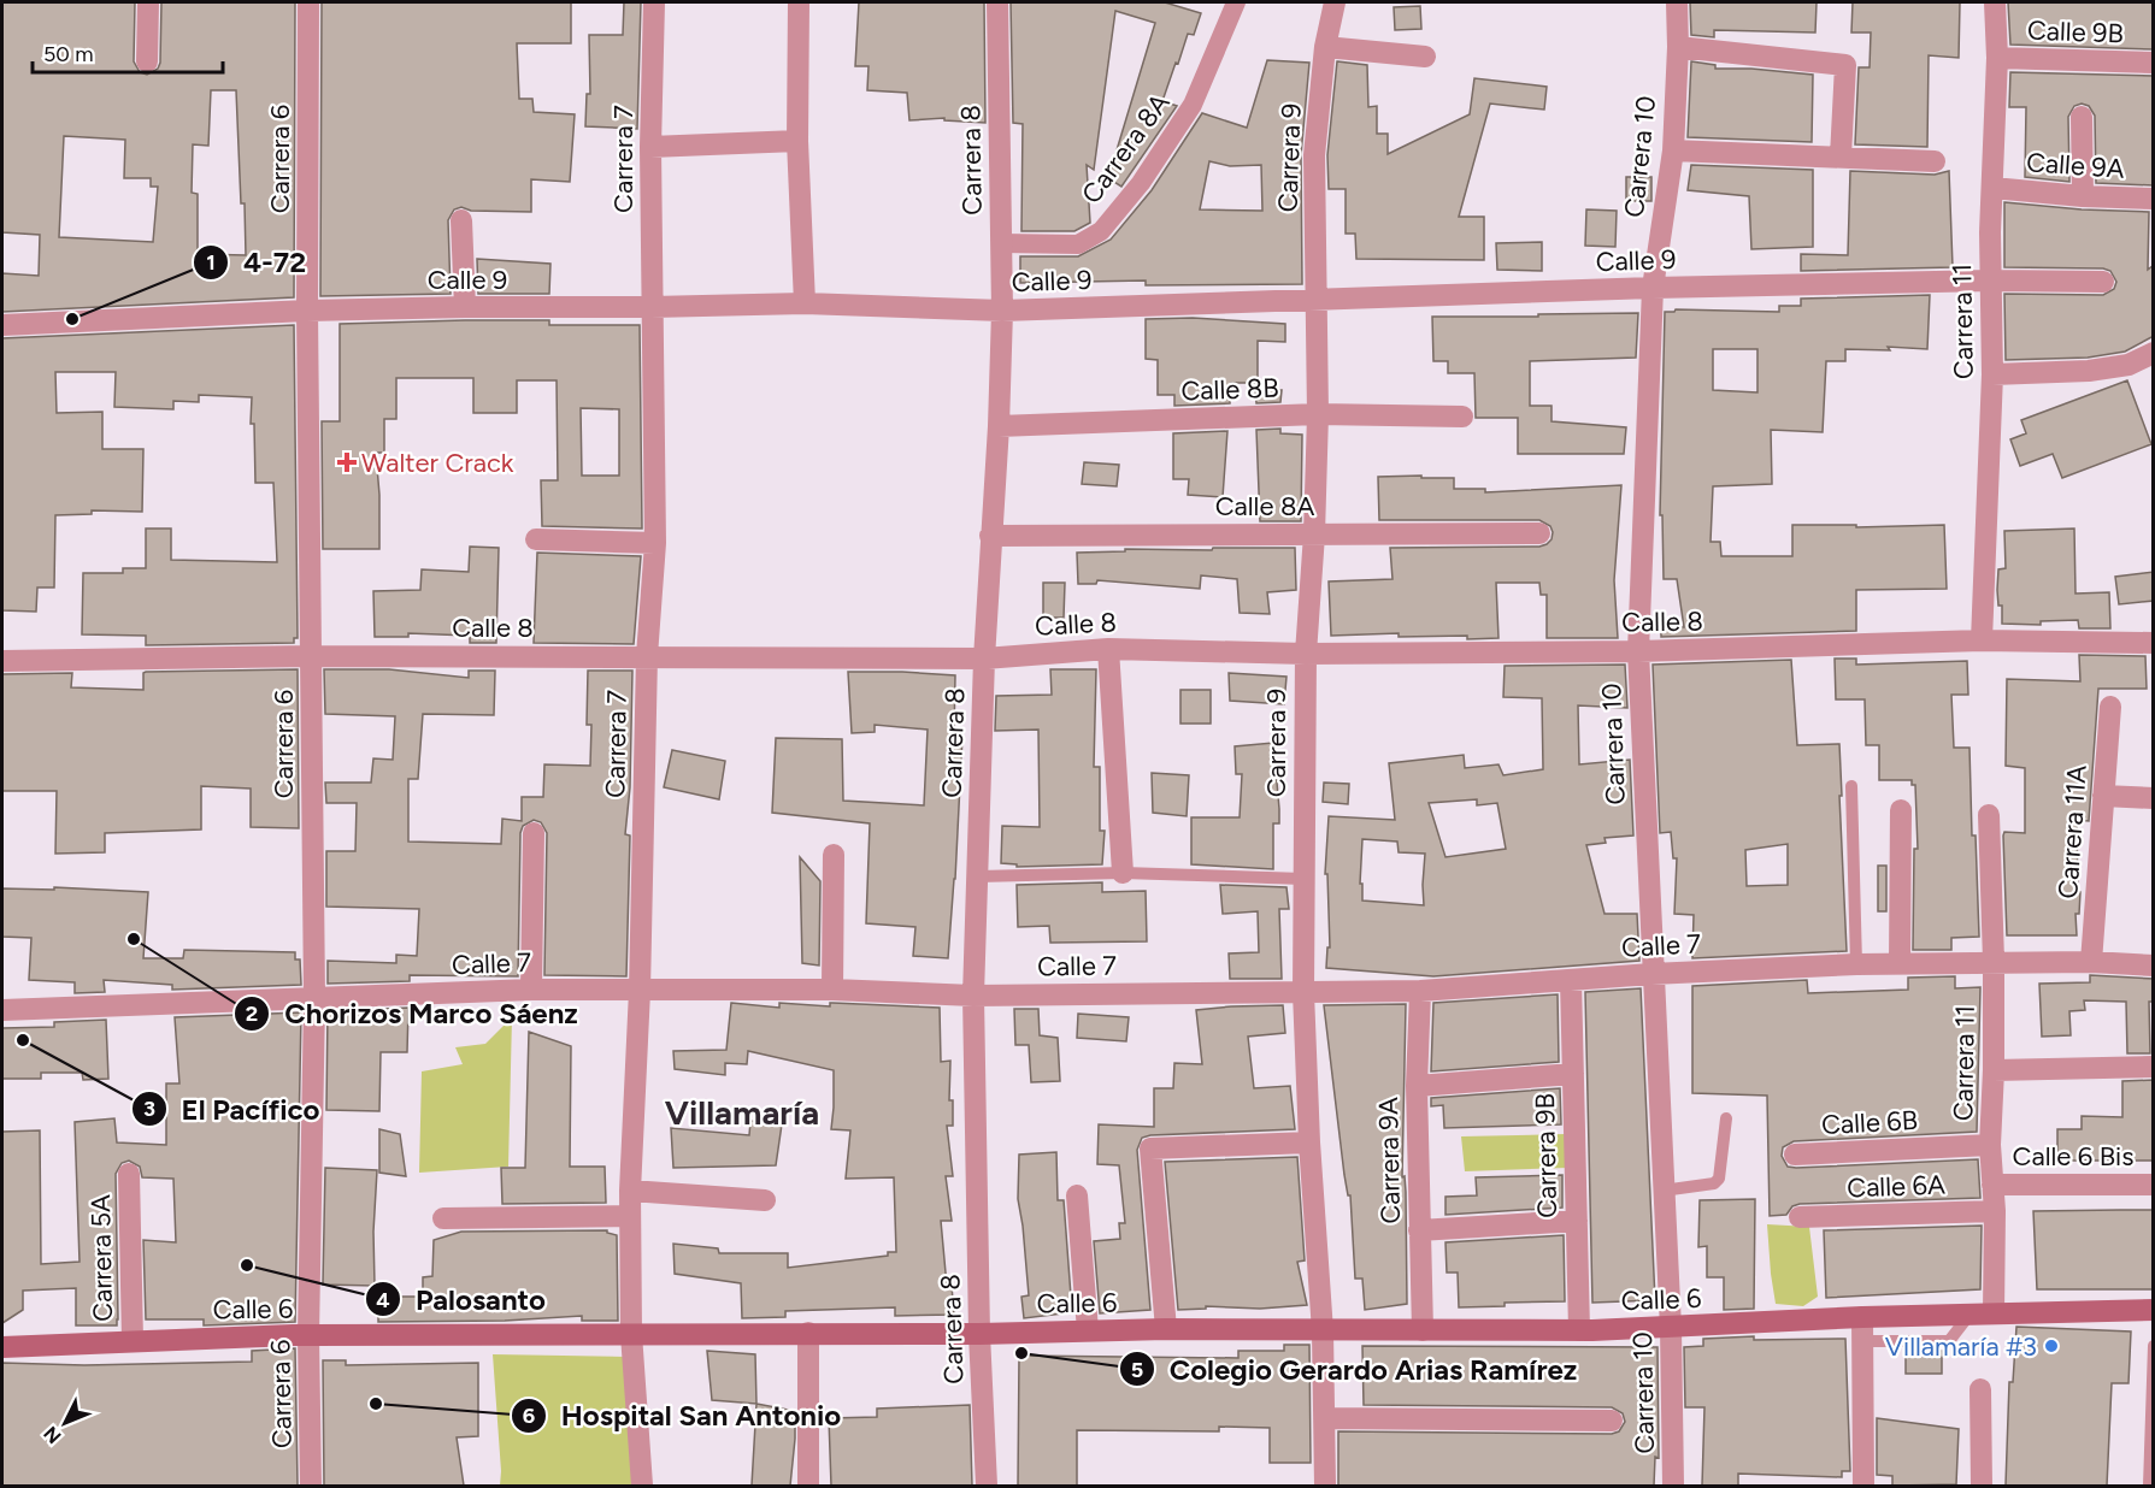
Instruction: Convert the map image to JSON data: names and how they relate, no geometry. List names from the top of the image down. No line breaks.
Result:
{"streets":{"main road":["Calle 6"],"street":["Calle 9B","Carrera 8A","Carrera 10","Carrera 9","Carrera 6","Carrera 7","Carrera 8","Calle 9A","Calle 9","Carrera 11","Calle 8B","Calle 8A","Calle 8","Carrera 11A","Calle 7","Calle 6B","Carrera 9B","Calle 6 Bis","Carrera 9A","Calle 6A","Carrera 5A"]},"crossings":[["Calle 9B","Carrera 11"],["Carrera 8A","Carrera 8"],["Carrera 10","Calle 9"],["Carrera 10","Calle 8"],["Carrera 10","Calle 7"],["Carrera 10","Calle 6"],["Carrera 9","Calle 9"],["Carrera 9","Calle 8B"],["Carrera 9","Calle 8A"],["Carrera 9","Calle 8"],["Carrera 9","Calle 7"],["Carrera 9","Calle 6"],["Carrera 6","Calle 9"],["Carrera 6","Calle 8"],["Carrera 6","Calle 7"],["Carrera 6","Calle 6"],["Carrera 7","Calle 9"],["Carrera 7","Calle 8"],["Carrera 7","Calle 7"],["Carrera 7","Calle 6"],["Carrera 8","Calle 9"],["Carrera 8","Calle 8B"],["Carrera 8","Calle 8A"],["Carrera 8","Calle 8"],["Carrera 8","Calle 7"],["Carrera 8","Calle 6"],["Calle 9A","Carrera 11"],["Calle 9","Carrera 11"],["Carrera 11","Calle 8"],["Carrera 11","Calle 7"],["Carrera 11","Calle 6B"],["Carrera 11","Calle 6 Bis"],["Carrera 11","Calle 6A"],["Carrera 11","Calle 6"],["Carrera 11A","Calle 7"],["Calle 7","Carrera 9B"],["Calle 7","Carrera 9A"],["Carrera 9B","Calle 6"],["Carrera 9A","Calle 6"],["Carrera 5A","Calle 6"]],"districts":["Villamaría"],"places":{"other":["4-72","Chorizos Marco Sáenz","El Pacífico","Palosanto","Villamaría #3","Colegio Gerardo Arias Ramírez","Hospital San Antonio"],"health":["Walter Crack"]},"scale_bar":"50 m","north":"bottom left"}
